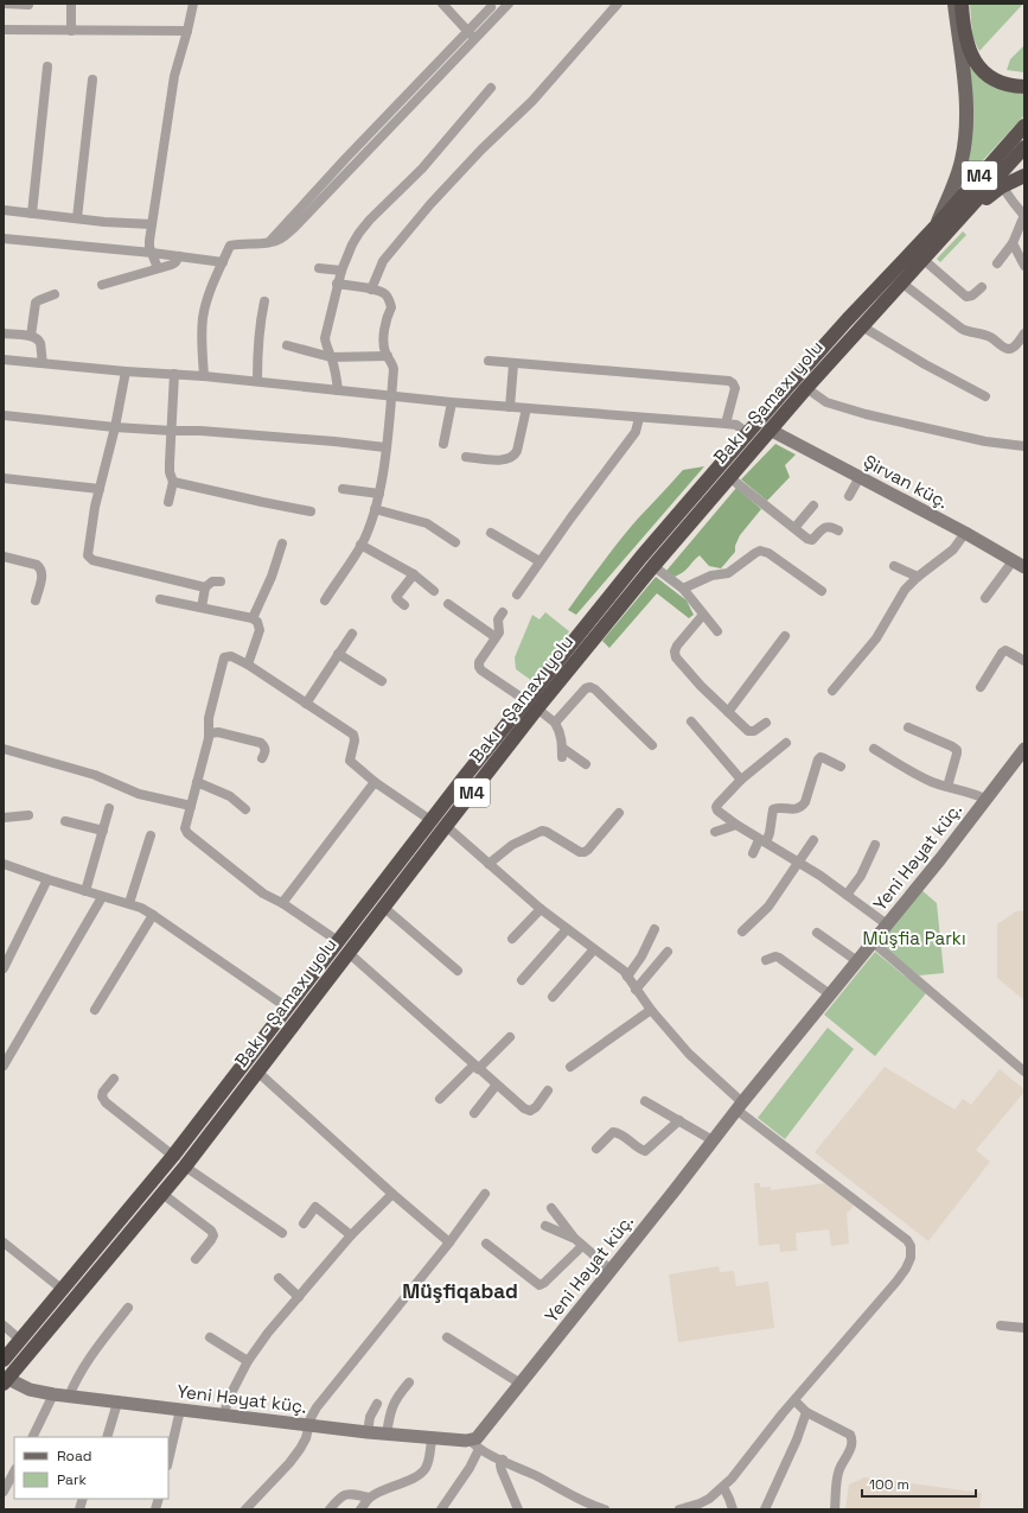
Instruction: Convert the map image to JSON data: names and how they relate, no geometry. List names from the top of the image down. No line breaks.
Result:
{"streets":{"highway":["M4","Bakı - Şamaxı yolu"],"street":["Şirvan küç.","Yeni Həyat küç."]},"crossings":[["Bakı - Şamaxı yolu","Şirvan küç."],["Bakı - Şamaxı yolu","Yeni Həyat küç."]],"districts":["Müşfiqabad"],"parks":["Müşfia Parkı"],"legend":["Road","Park"],"scale_bar":"100 m"}
